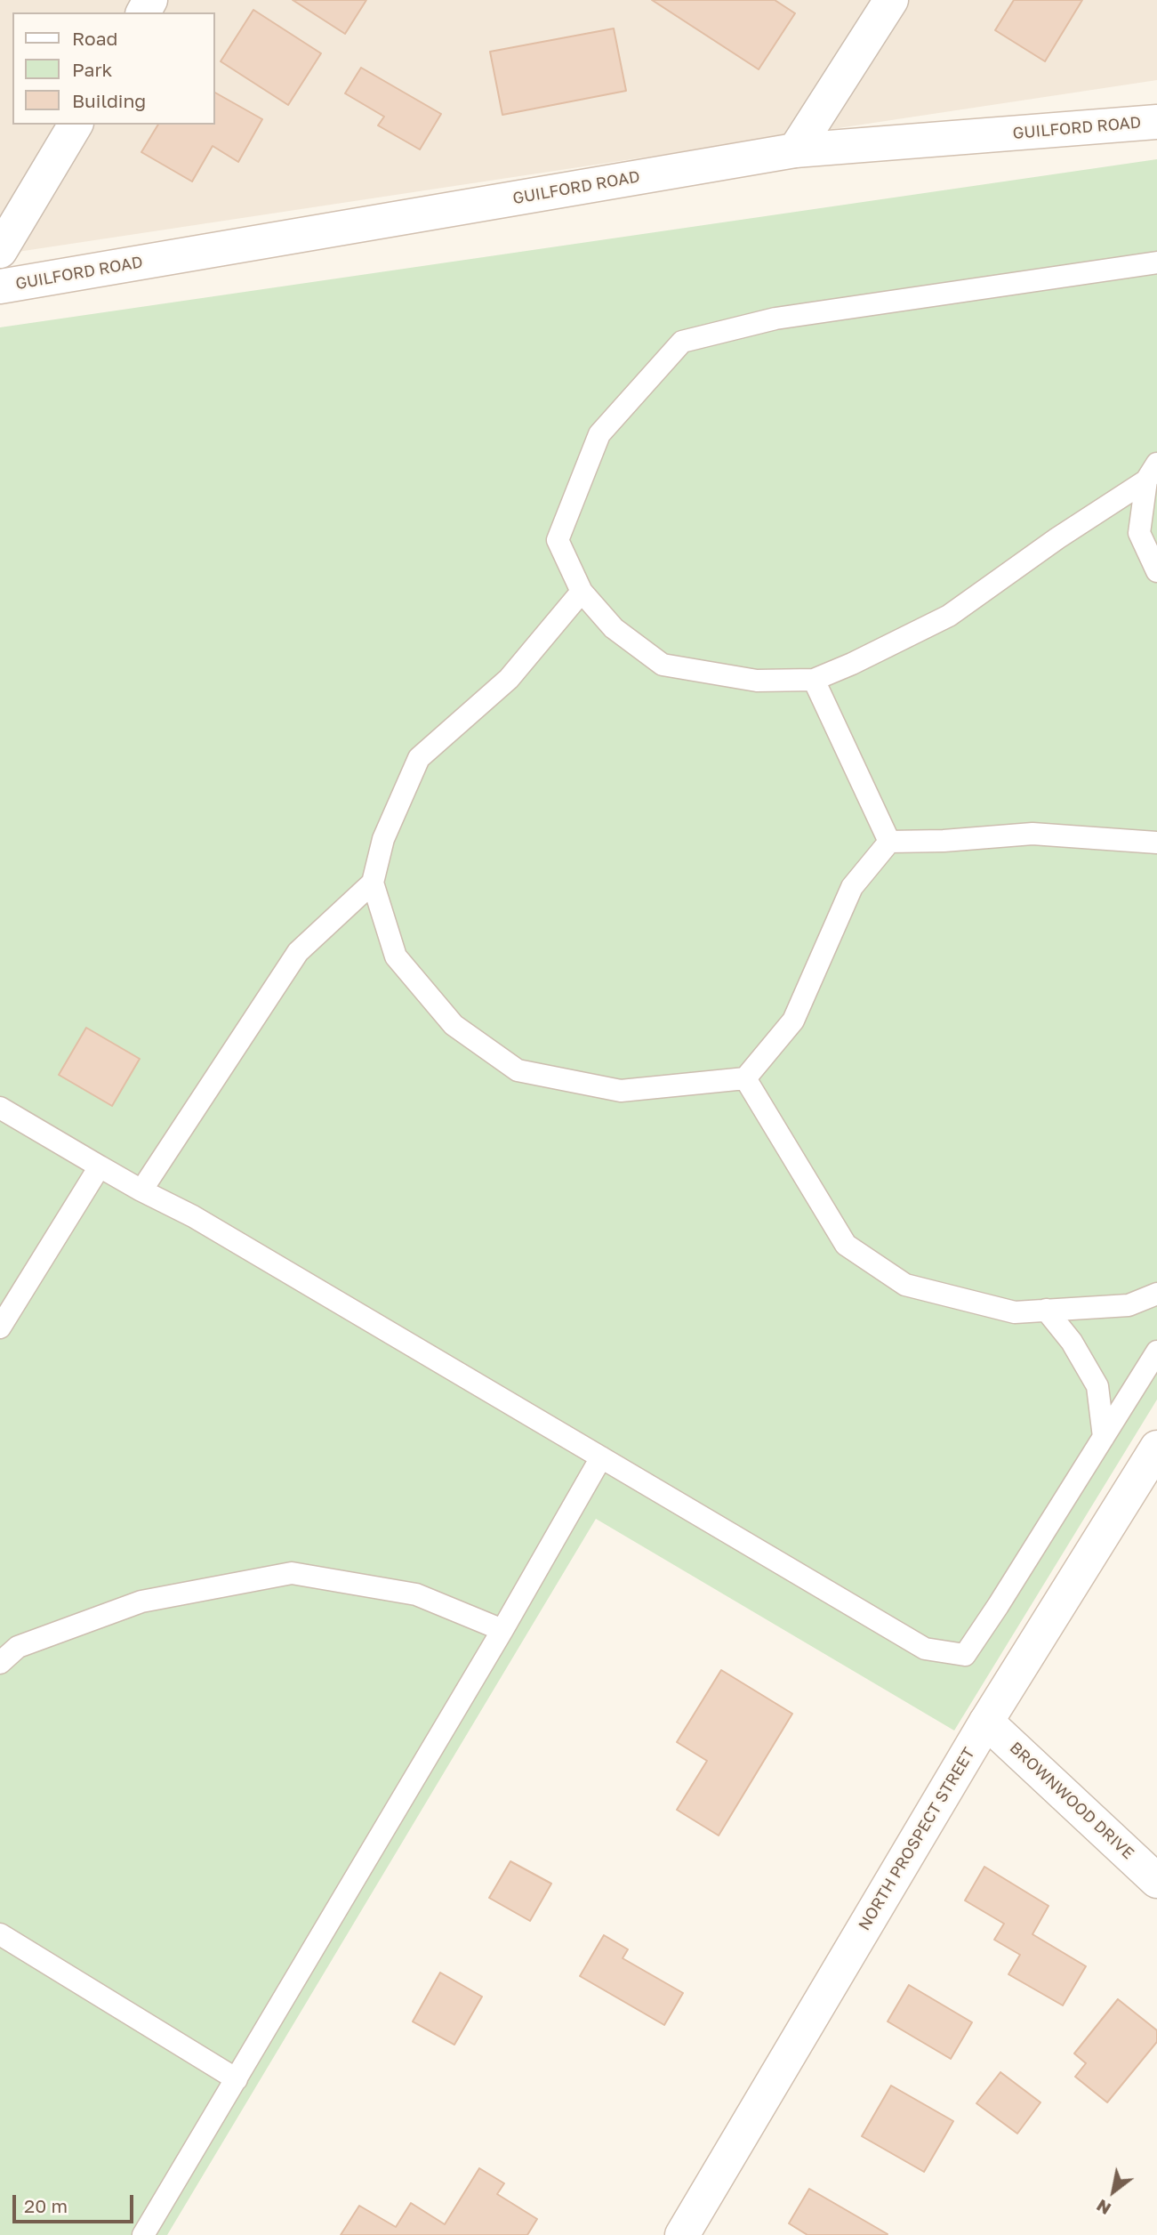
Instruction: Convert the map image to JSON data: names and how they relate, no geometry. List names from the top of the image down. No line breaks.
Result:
{"streets":{"street":["GUILFORD ROAD","BROWNWOOD DRIVE","NORTH PROSPECT STREET"]},"crossings":[["BROWNWOOD DRIVE","NORTH PROSPECT STREET"]],"legend":["Road","Park","Building"],"scale_bar":"20 m","north":"bottom left"}
